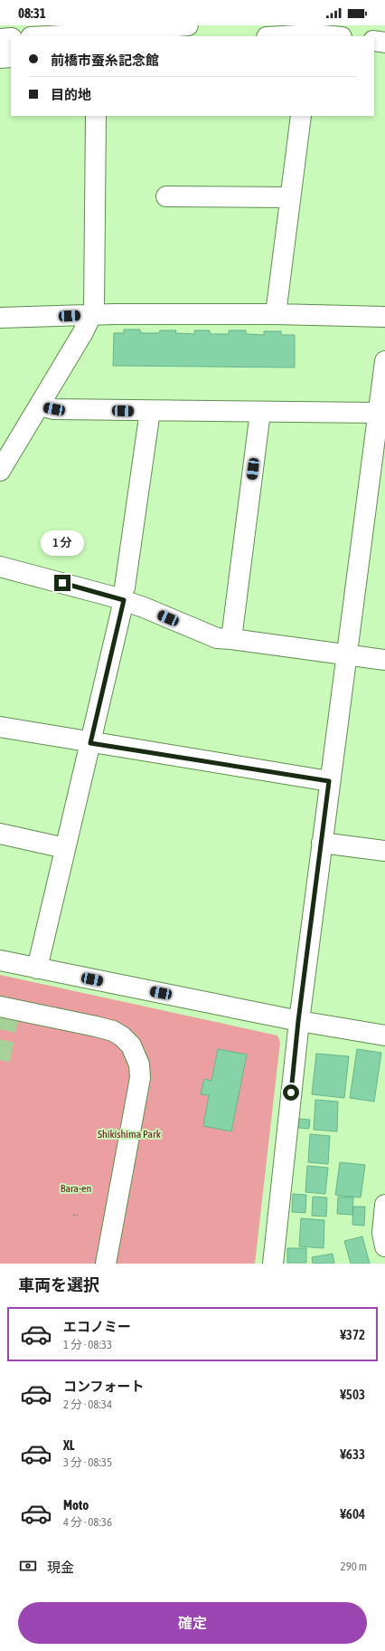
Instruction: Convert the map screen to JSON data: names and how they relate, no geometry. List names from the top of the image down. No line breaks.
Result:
{"parks":["Shikishima Park","Bara-en"],"page":{"status":"08:31","banner":["前橋市蚕糸記念館","目的地"],"bubble":"1 分","heading":"車両を選択","list":[{"name":"エコノミー","note":"1 分 · 08:33","value":"¥372"},{"name":"コンフォート","note":"2 分 · 08:34","value":"¥503"},{"name":"XL","note":"3 分 · 08:35","value":"¥633"},{"name":"Moto","note":"4 分 · 08:36","value":"¥604"}],"pay":["現金","290 m"],"buttons":"確定"}}
